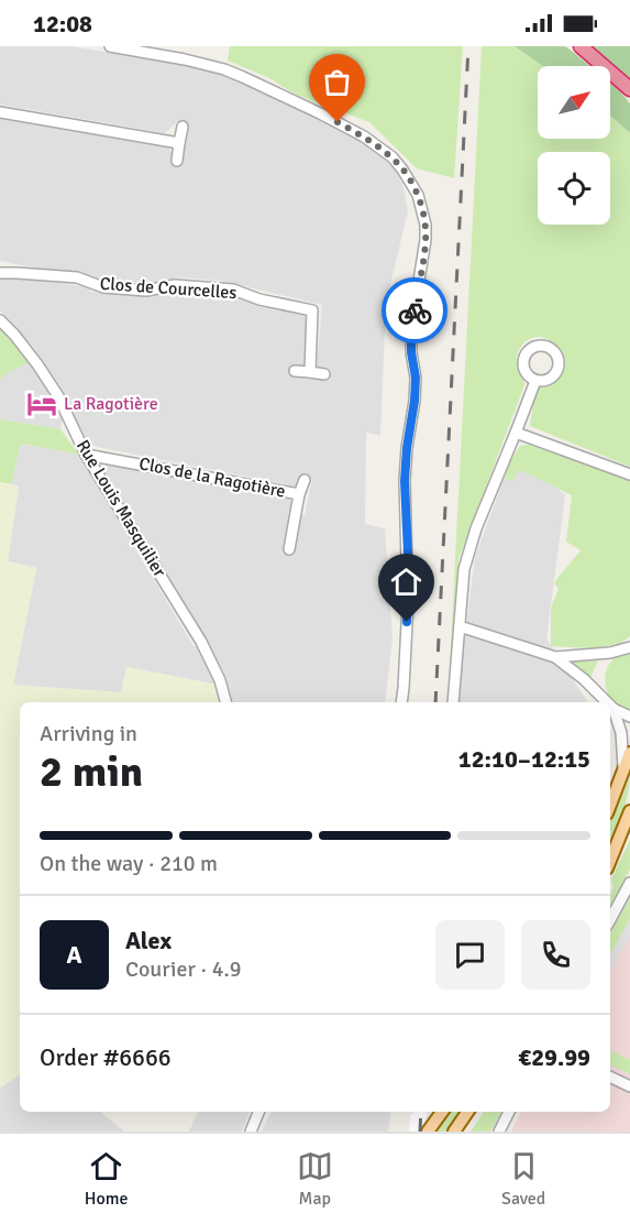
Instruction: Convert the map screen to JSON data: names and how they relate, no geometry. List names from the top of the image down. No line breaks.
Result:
{"streets":{"street":["Clos de Courcelles","Clos de la Ragotière","Rue Louis Masquilier"]},"crossings":[["Clos de la Ragotière","Rue Louis Masquilier"]],"places":{"hotel":["La Ragotière"]},"north":"top right","page":{"status":"12:08","heading":["2 min","Arriving in","12:10–12:15"],"panel":["Alex","Courier · 4.9","Order #6666","€29.99"],"bar":"On the way · 210 m","round":"A","tabs":["Home","Map","Saved"]}}
